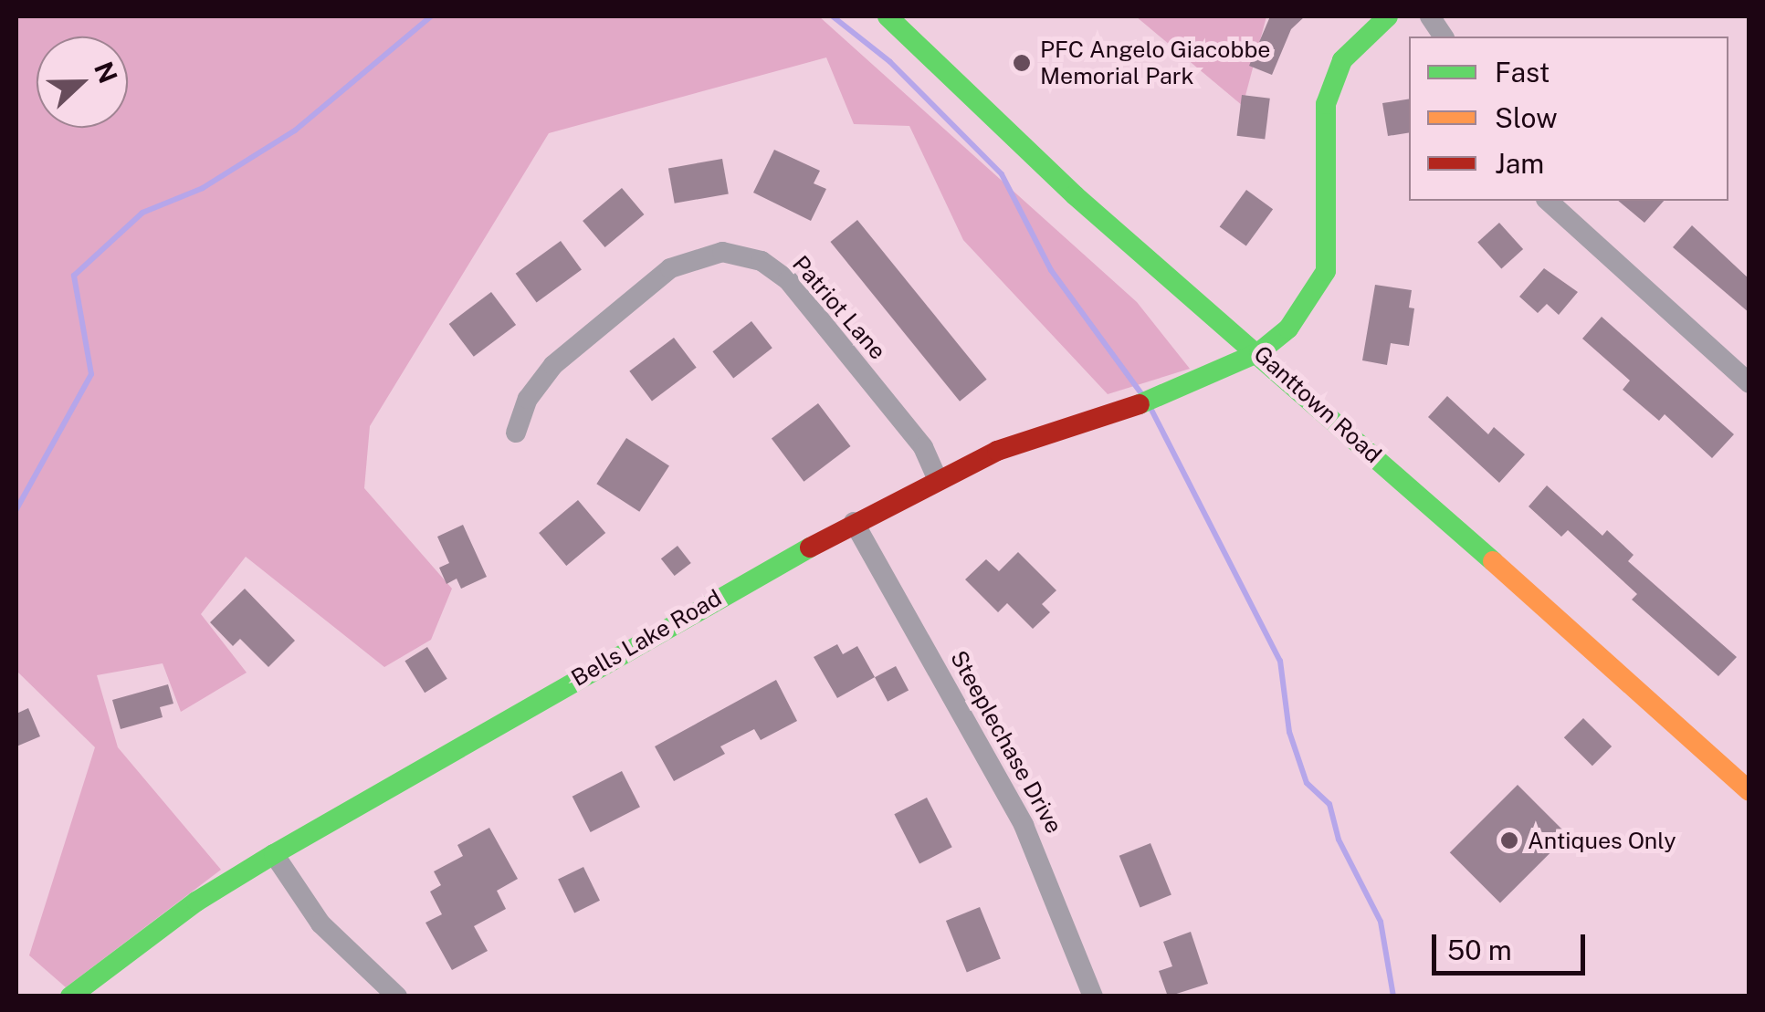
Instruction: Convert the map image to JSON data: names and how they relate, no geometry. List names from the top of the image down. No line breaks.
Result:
{"streets":{"street":["Patriot Lane","Ganttown Road","Bells Lake Road","Steeplechase Drive"]},"crossings":[["Patriot Lane","Bells Lake Road"],["Ganttown Road","Bells Lake Road"],["Bells Lake Road","Steeplechase Drive"]],"places":["PFC Angelo Giacobbe Memorial Park","Antiques Only"],"legend":["Fast","Slow","Jam"],"scale_bar":"50 m","north":"right"}
